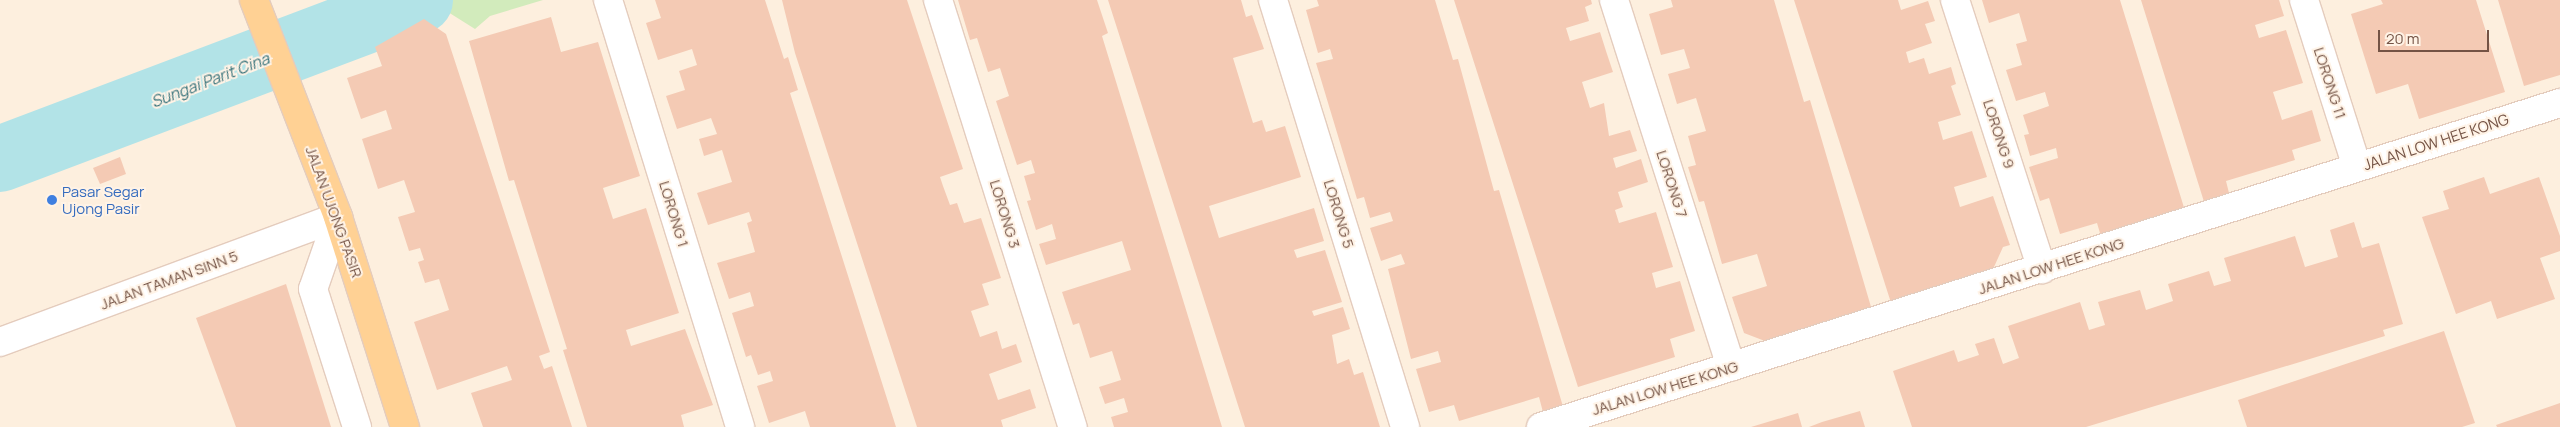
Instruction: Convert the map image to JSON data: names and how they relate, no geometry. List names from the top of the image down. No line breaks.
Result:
{"streets":{"main road":["JALAN UJONG PASIR"],"street":["LORONG 11","LORONG 9","JALAN LOW HEE KONG","LORONG 7","LORONG 1","LORONG 3","LORONG 5","JALAN TAMAN SINN 5"]},"crossings":[["LORONG 11","JALAN LOW HEE KONG"],["LORONG 9","JALAN LOW HEE KONG"],["JALAN LOW HEE KONG","LORONG 7"],["JALAN UJONG PASIR","JALAN TAMAN SINN 5"]],"water":["Sungai Parit Cina"],"places":["Pasar Segar Ujong Pasir"],"scale_bar":"20 m"}
